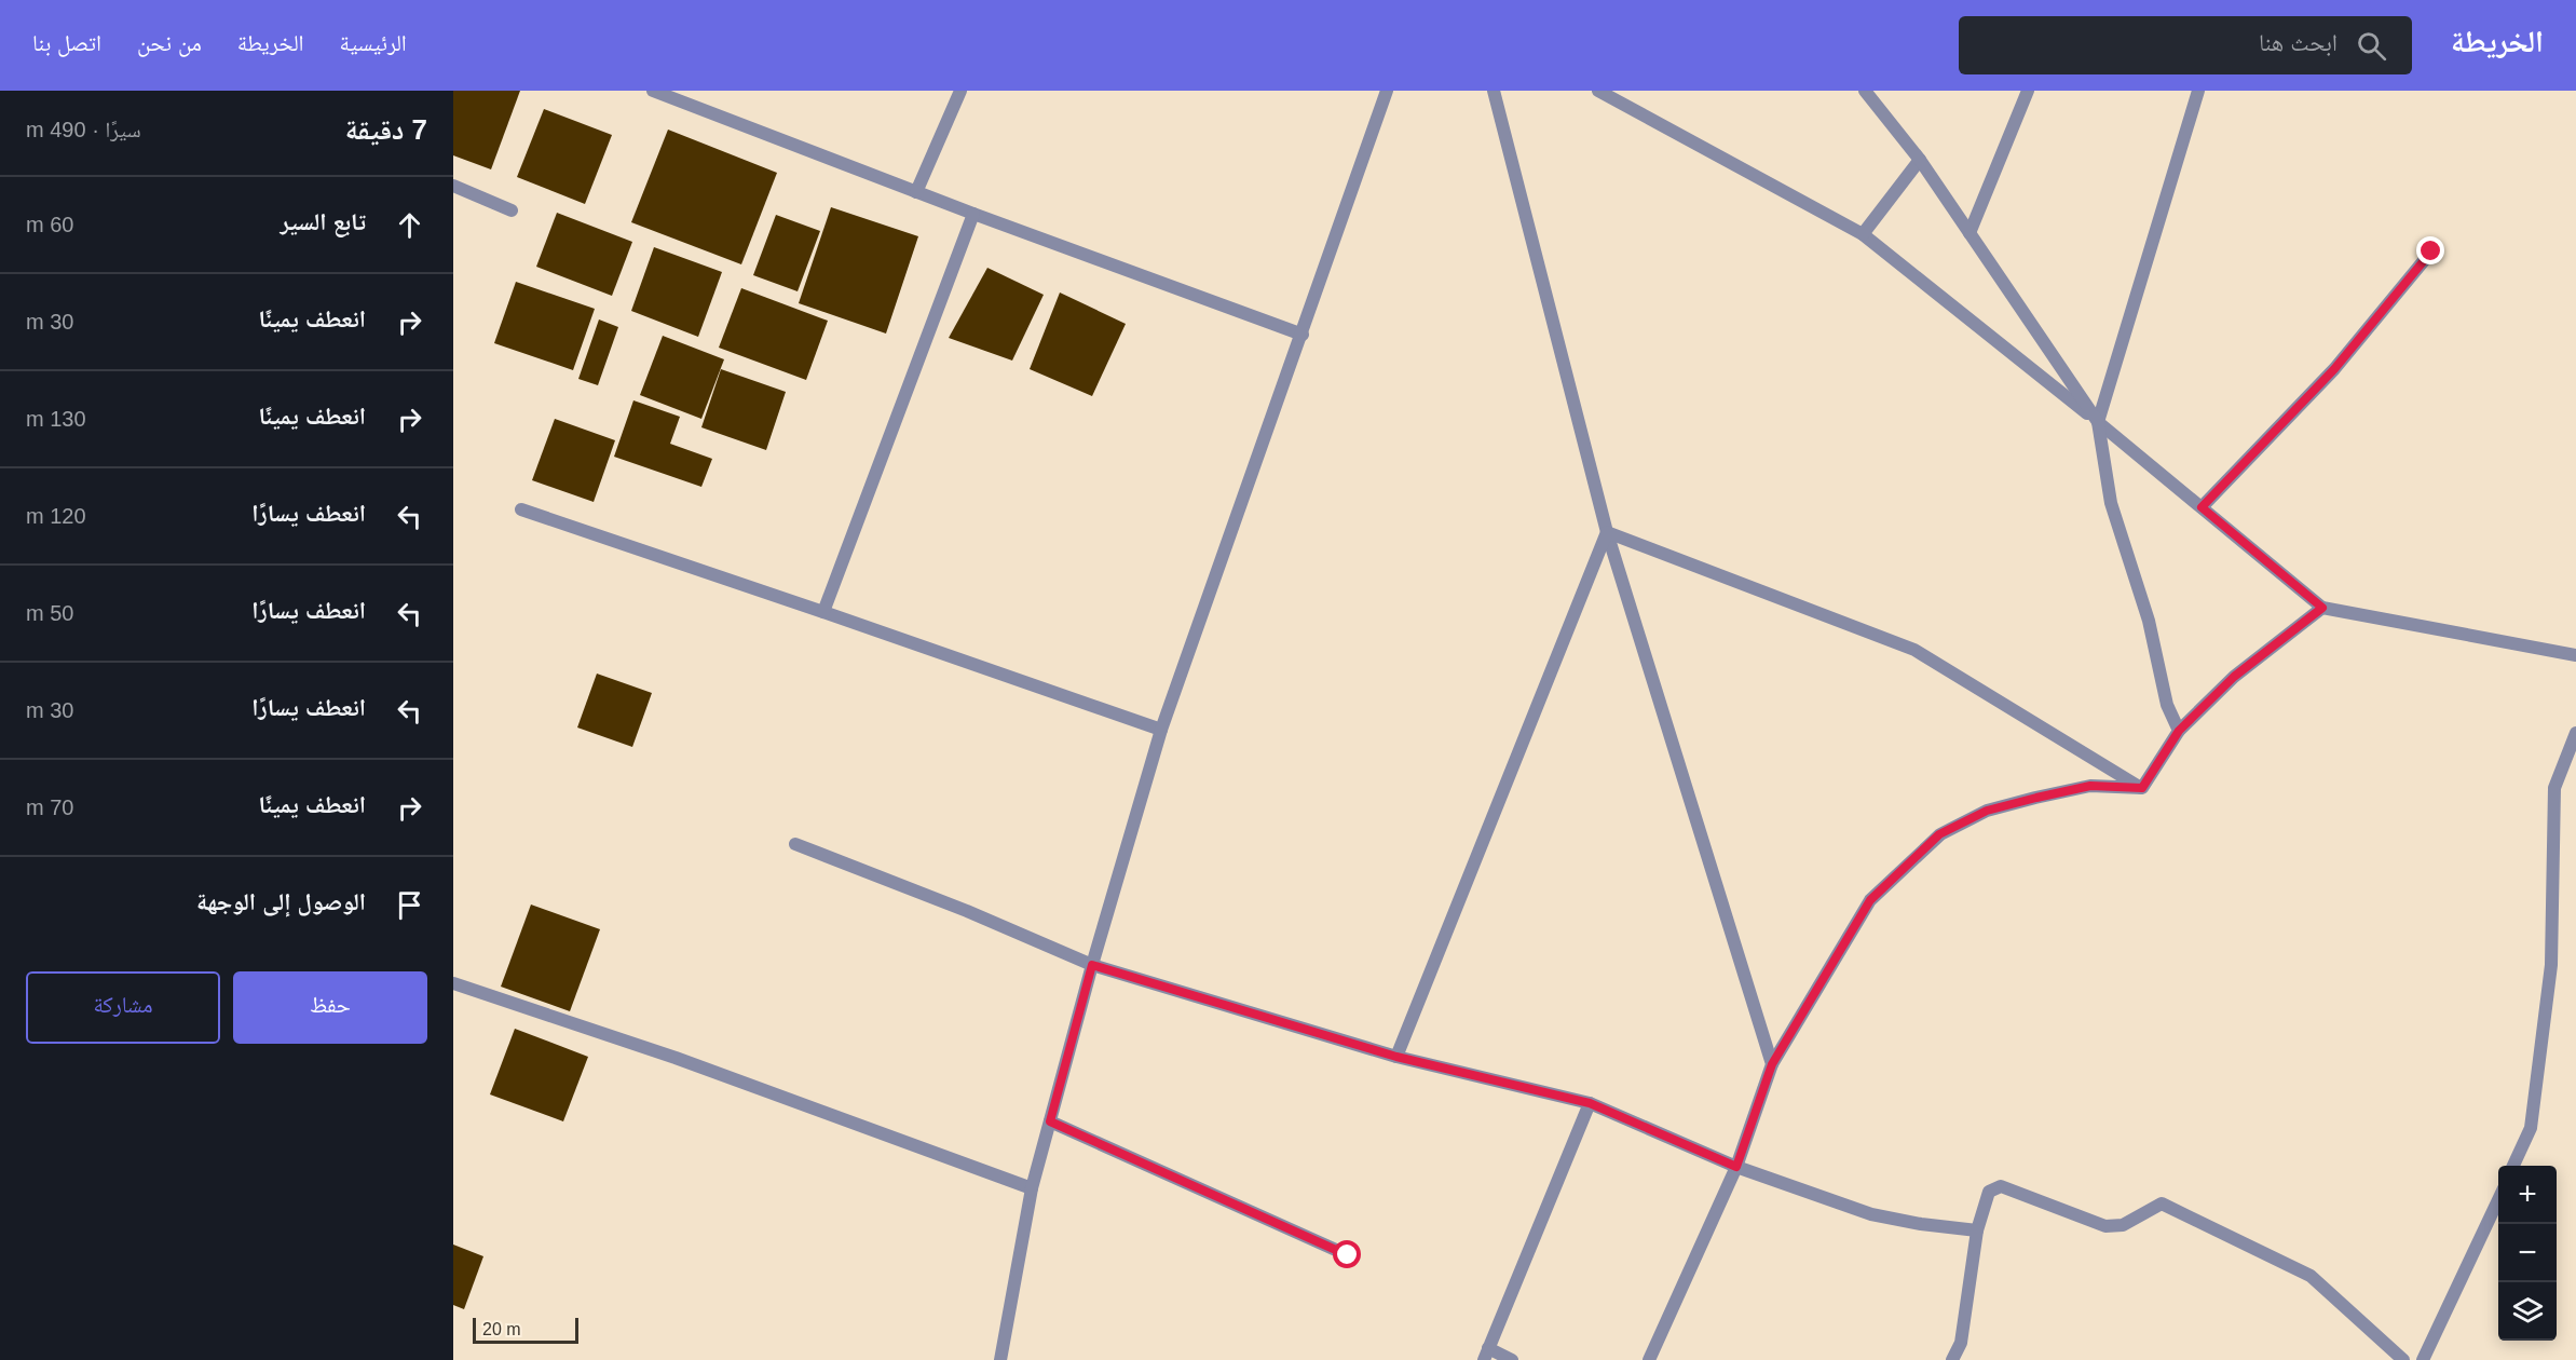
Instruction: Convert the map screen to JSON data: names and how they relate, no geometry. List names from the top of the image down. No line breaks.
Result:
{"scale_bar":"20 m","page":{"header":"الخريطة","search":"ابحث هنا","nav":["الرئيسية","الخريطة","من نحن","اتصل بنا"],"heading":["7 دقيقة","سيرًا · 490 m"],"list":[["تابع السير","60 m"],["انعطف يمينًا","30 m"],["انعطف يمينًا","130 m"],["انعطف يسارًا","120 m"],["انعطف يسارًا","50 m"],["انعطف يسارًا","30 m"],["انعطف يمينًا","70 m"],"الوصول إلى الوجهة"],"buttons":["حفظ","مشاركة"],"map_buttons":["+","−"],"scale":"20 m"}}
